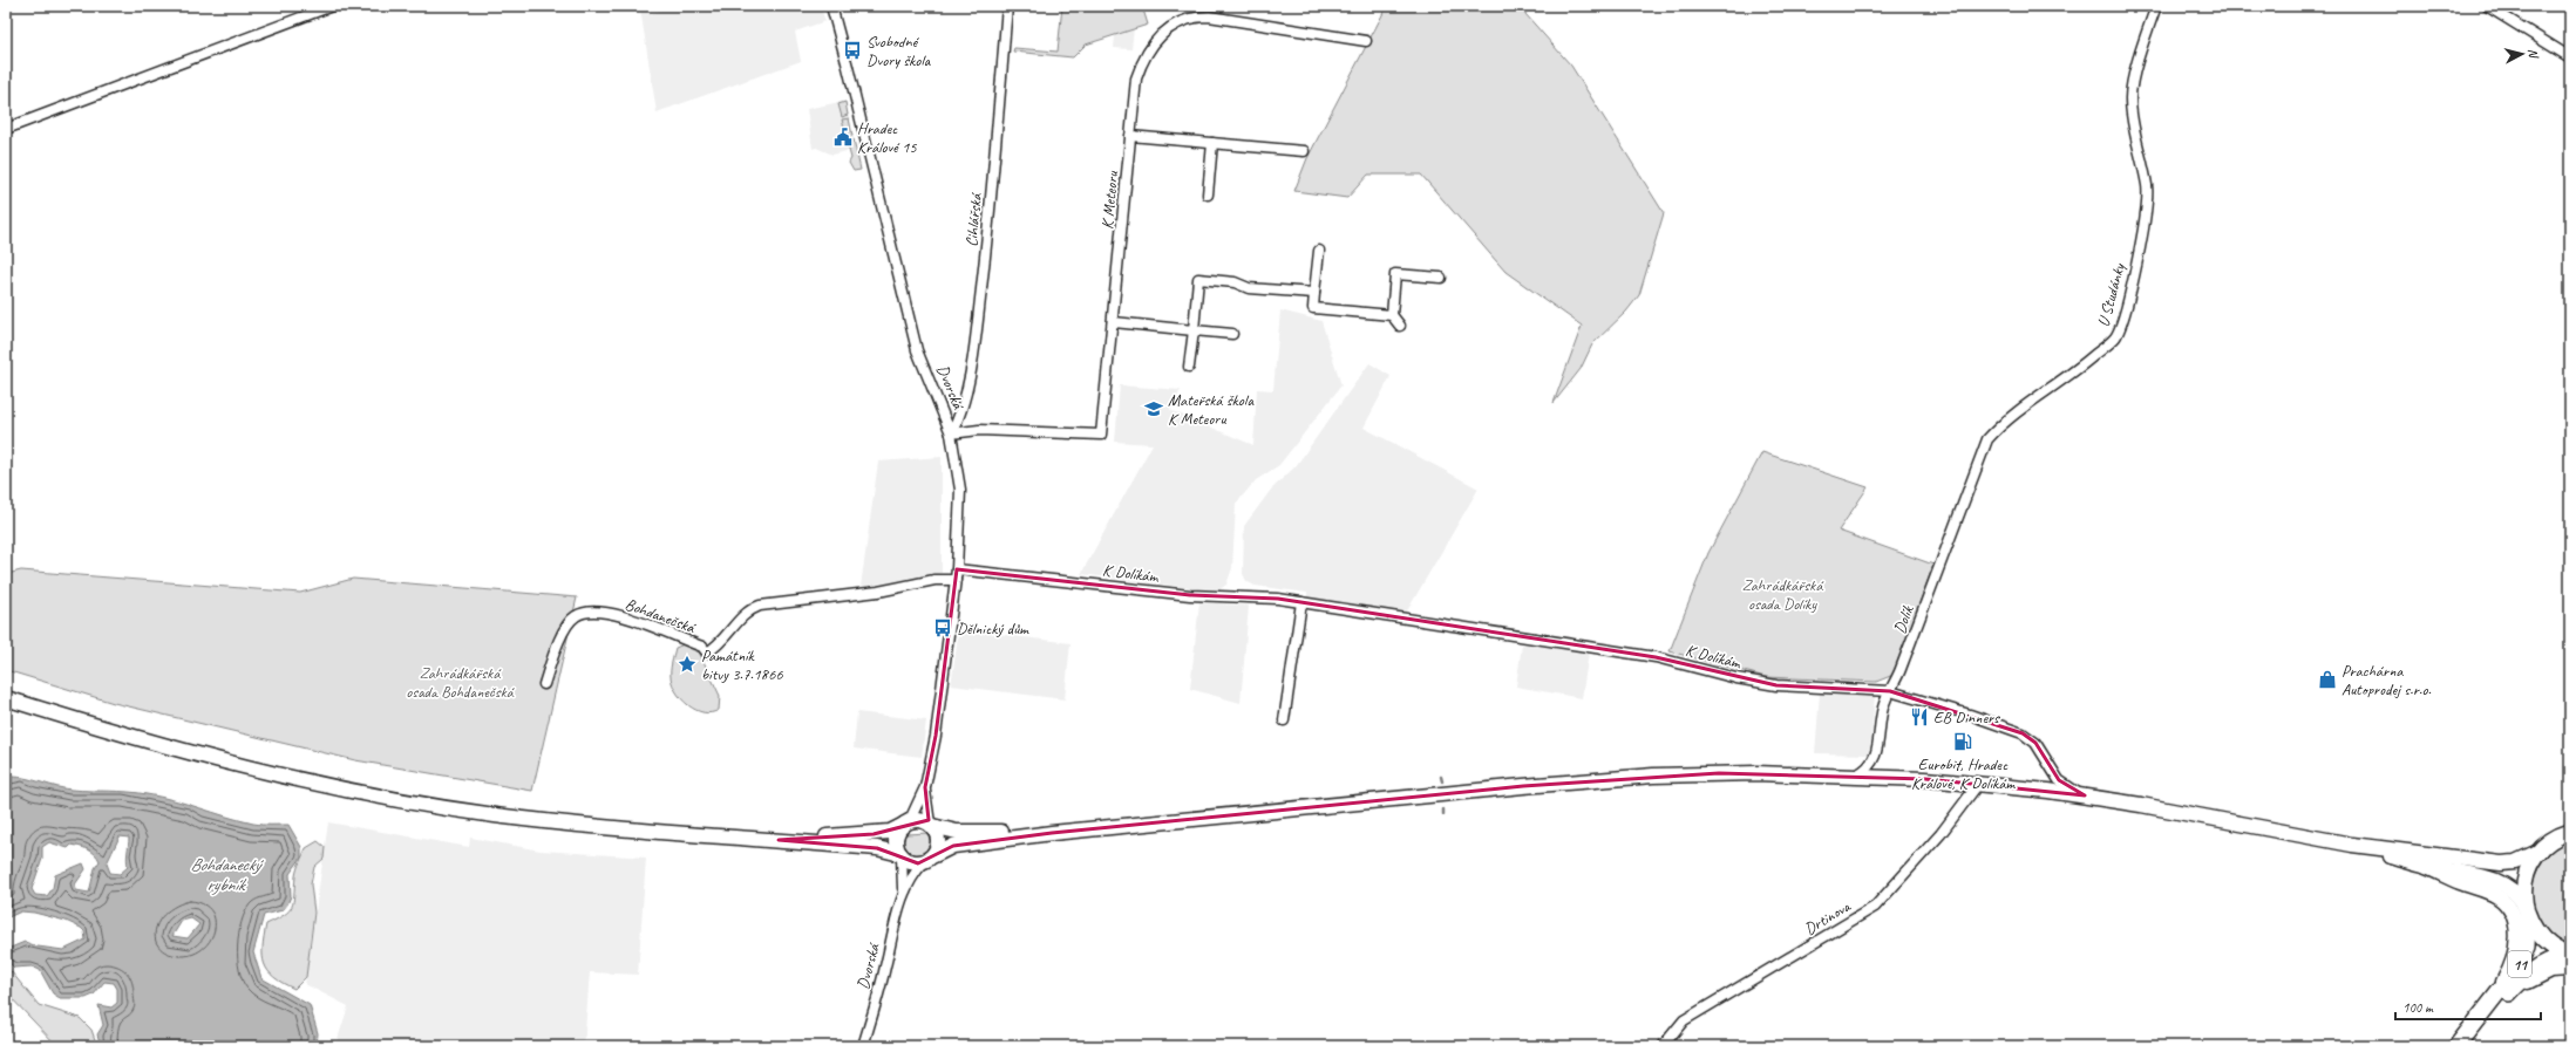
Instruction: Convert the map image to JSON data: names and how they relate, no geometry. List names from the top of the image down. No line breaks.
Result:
{"streets":{"main road":["Dvorská","11"],"street":["K Meteoru","Cihlářská","U Studánky","K Dolíkám","Bohdanečská","Dolík","Drtinova"]},"crossings":[["K Meteoru","Cihlářská"],["K Meteoru","Dvorská"],["Cihlářská","Dvorská"],["U Studánky","Dolík"],["Dvorská","K Dolíkám"],["Dvorská","Bohdanečská"],["K Dolíkám","Dolík"]],"water":["Bohdanecký rybník"],"parks":["Zahrádkářská osada Dolíky","Zahrádkářská osada Bohdanečská"],"places":{"bus stop":["Svobodné Dvory škola","Dělnický dům"],"public building":["Hradec Králové 15"],"school or university":["Mateřská škola K Meteoru"],"place":["Památník bitvy 3.7.1866"],"shop":["Prachárna Autoprodej s.r.o."],"restaurant":["EB Dinners"],"fuel station":["Eurobit, Hradec Králové, K Dolíkám"]},"scale_bar":"100 m","north":"right"}
